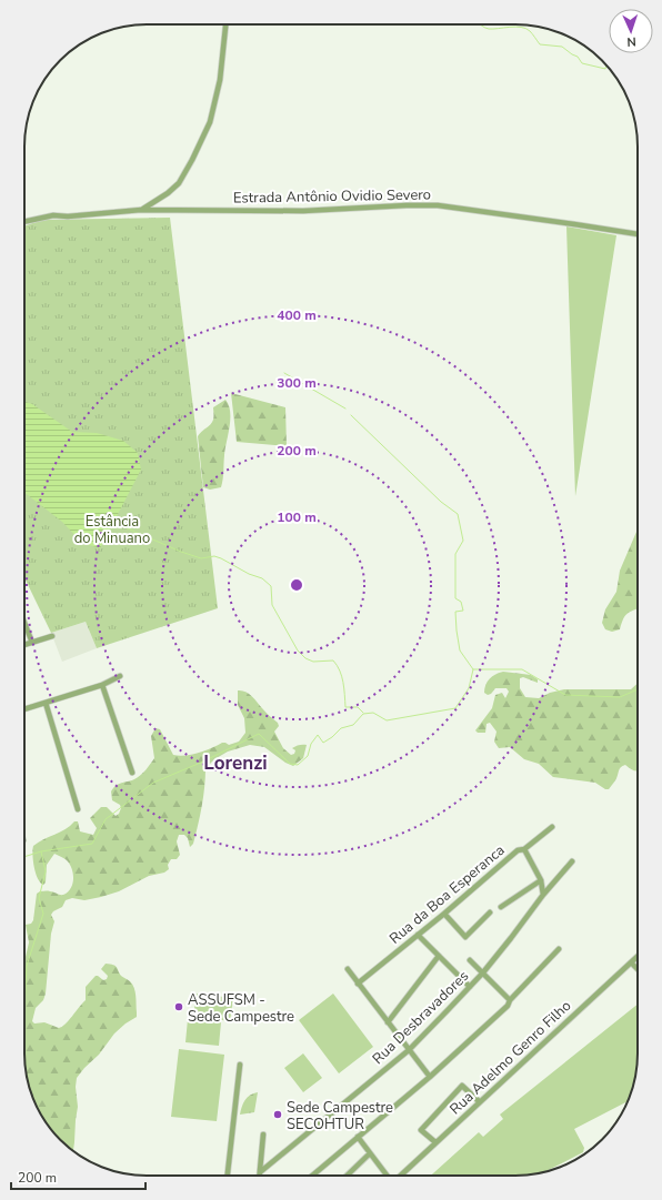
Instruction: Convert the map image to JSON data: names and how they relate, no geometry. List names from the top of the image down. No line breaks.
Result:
{"streets":{"street":["Estrada Antônio Ovidio Severo","Rua da Boa Esperanca","Rua Desbravadores","Rua Adelmo Genro Filho"]},"districts":["Lorenzi"],"parks":["Estância do Minuano"],"places":["ASSUFSM - Sede Campestre","Sede Campestre SECOHTUR"],"scale_bar":"200 m","north":"bottom","rings":["400 m","300 m","200 m","100 m"]}
